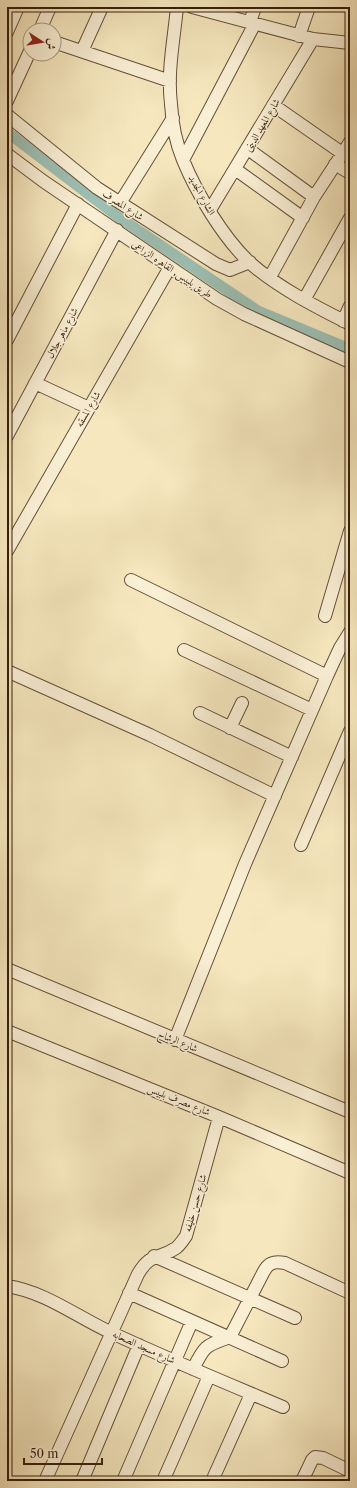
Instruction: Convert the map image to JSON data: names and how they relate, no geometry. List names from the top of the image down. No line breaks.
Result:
{"streets":{"street":["شارع المعهد الدينى","الشارع الجديد","شارع المصرف","طريق بلبيس, القاهره الزراعى","شارع ماهر جلال","شارع المسقه","شارع الرشاح","شارع مصرف بلبيس","شارع حسن خليفه","شارع مسجد الصحابه"]},"crossings":[["شارع المعهد الدينى","الشارع الجديد"],["الشارع الجديد","شارع المصرف"],["طريق بلبيس, القاهره الزراعى","شارع ماهر جلال"],["طريق بلبيس, القاهره الزراعى","شارع المسقه"],["شارع مصرف بلبيس","شارع حسن خليفه"]],"scale_bar":"50 m","north":"right"}
